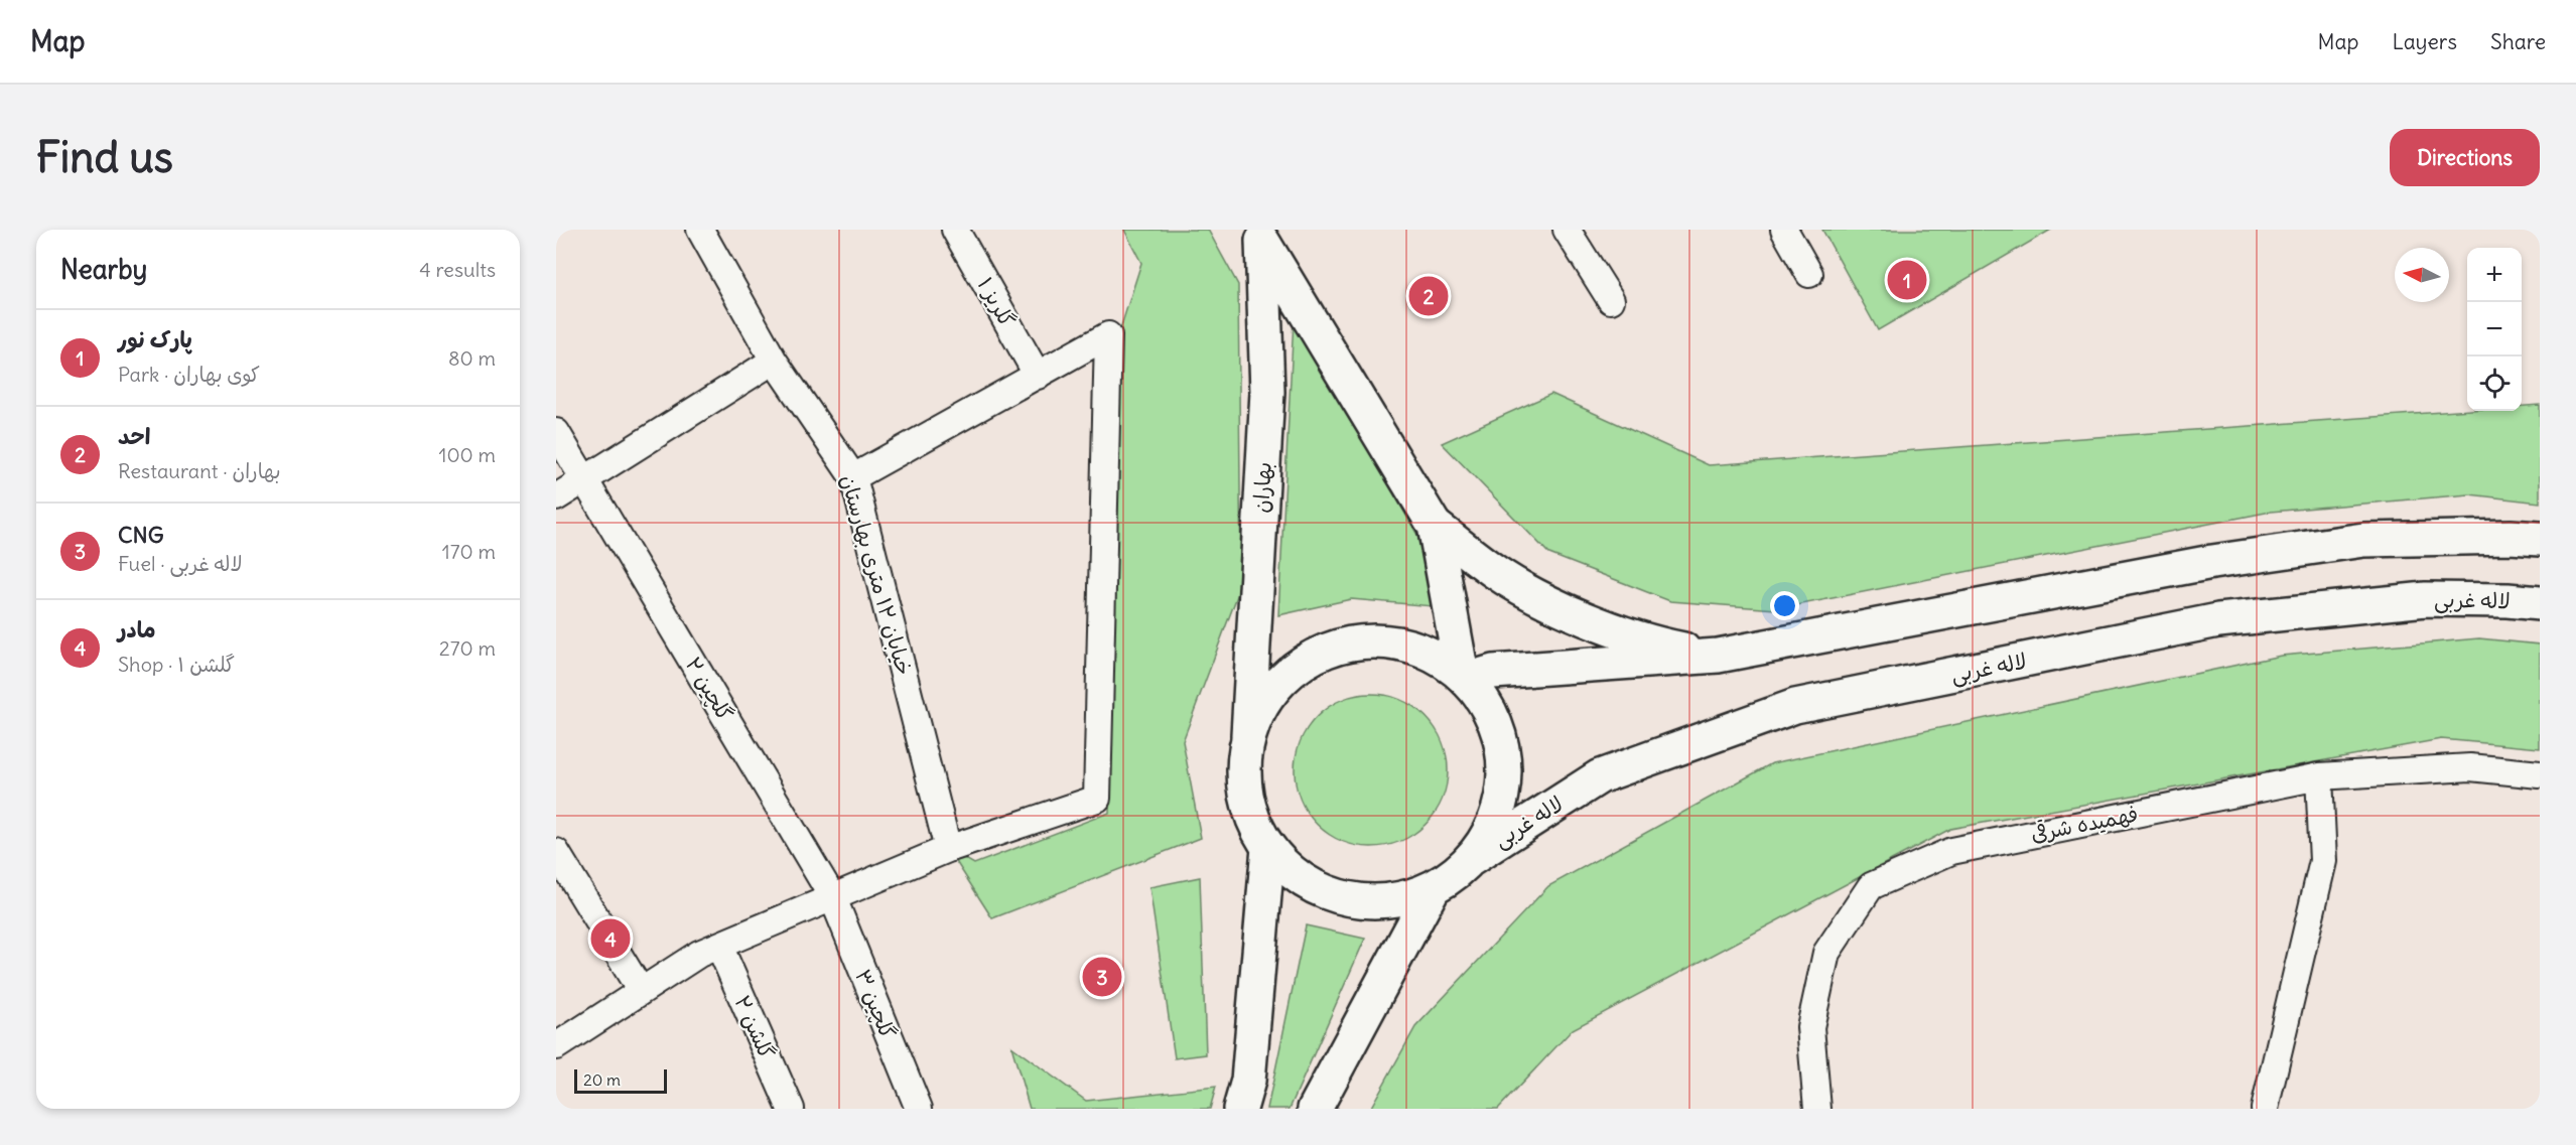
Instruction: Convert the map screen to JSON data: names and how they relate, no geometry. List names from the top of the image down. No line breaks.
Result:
{"streets":{"main road":["بهاران","لاله غربی"],"street":["گلریز ۱","خیابان ۱۲ متری بهارستان","گلچین ۲","فهمیده شرقی","گلچین ۳","گلشن ۲"]},"crossings":[["گلچین ۲","گلچین ۳"]],"scale_bar":"20 m","north":"left","page":{"header":"Map","nav":["Map","Layers","Share"],"buttons":"Directions","title":"Find us","heading":["Nearby","4 results"],"map_buttons":["+","−"],"pins":["1","2","4","3"],"list":[{"mark":"1","name":"پارک نور","note":"Park · کوی بهاران","value":"80 m"},{"mark":"2","name":"احد","note":"Restaurant · بهاران","value":"100 m"},{"mark":"3","name":"CNG","note":"Fuel · لاله غربی","value":"170 m"},{"mark":"4","name":"مادر","note":"Shop · گلشن ۱","value":"270 m"}],"scale":"20 m"}}
